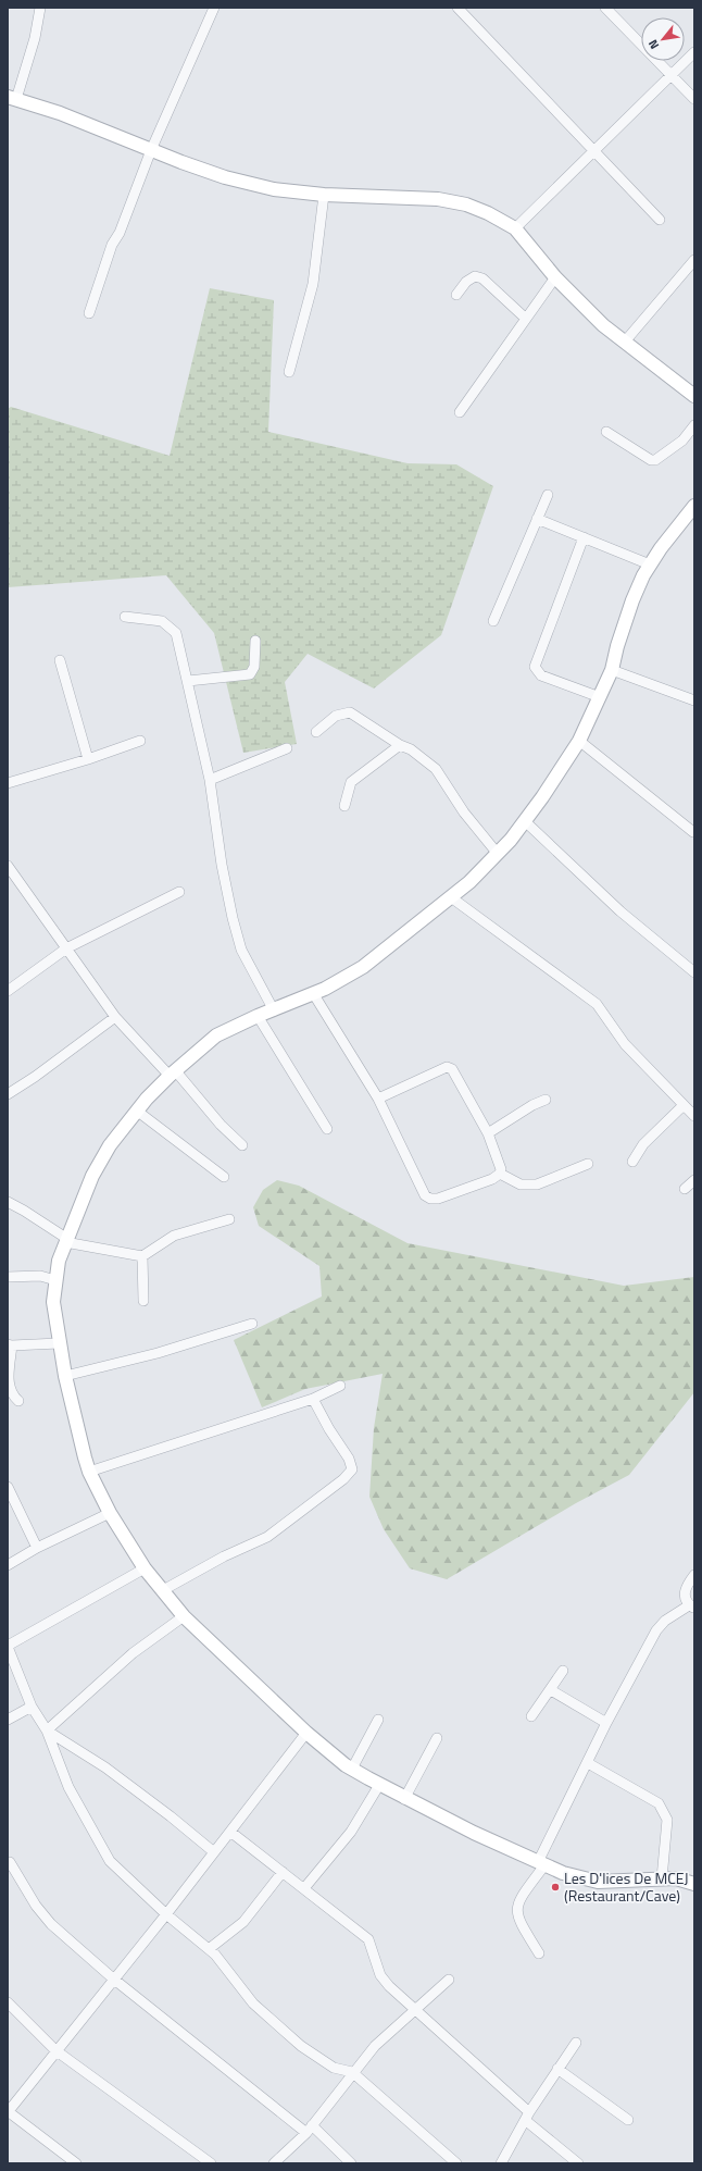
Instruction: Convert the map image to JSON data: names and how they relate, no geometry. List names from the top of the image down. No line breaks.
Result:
{"places":["Les D'lices De MCEJ (Restaurant/Cave)"],"north":"bottom left"}
